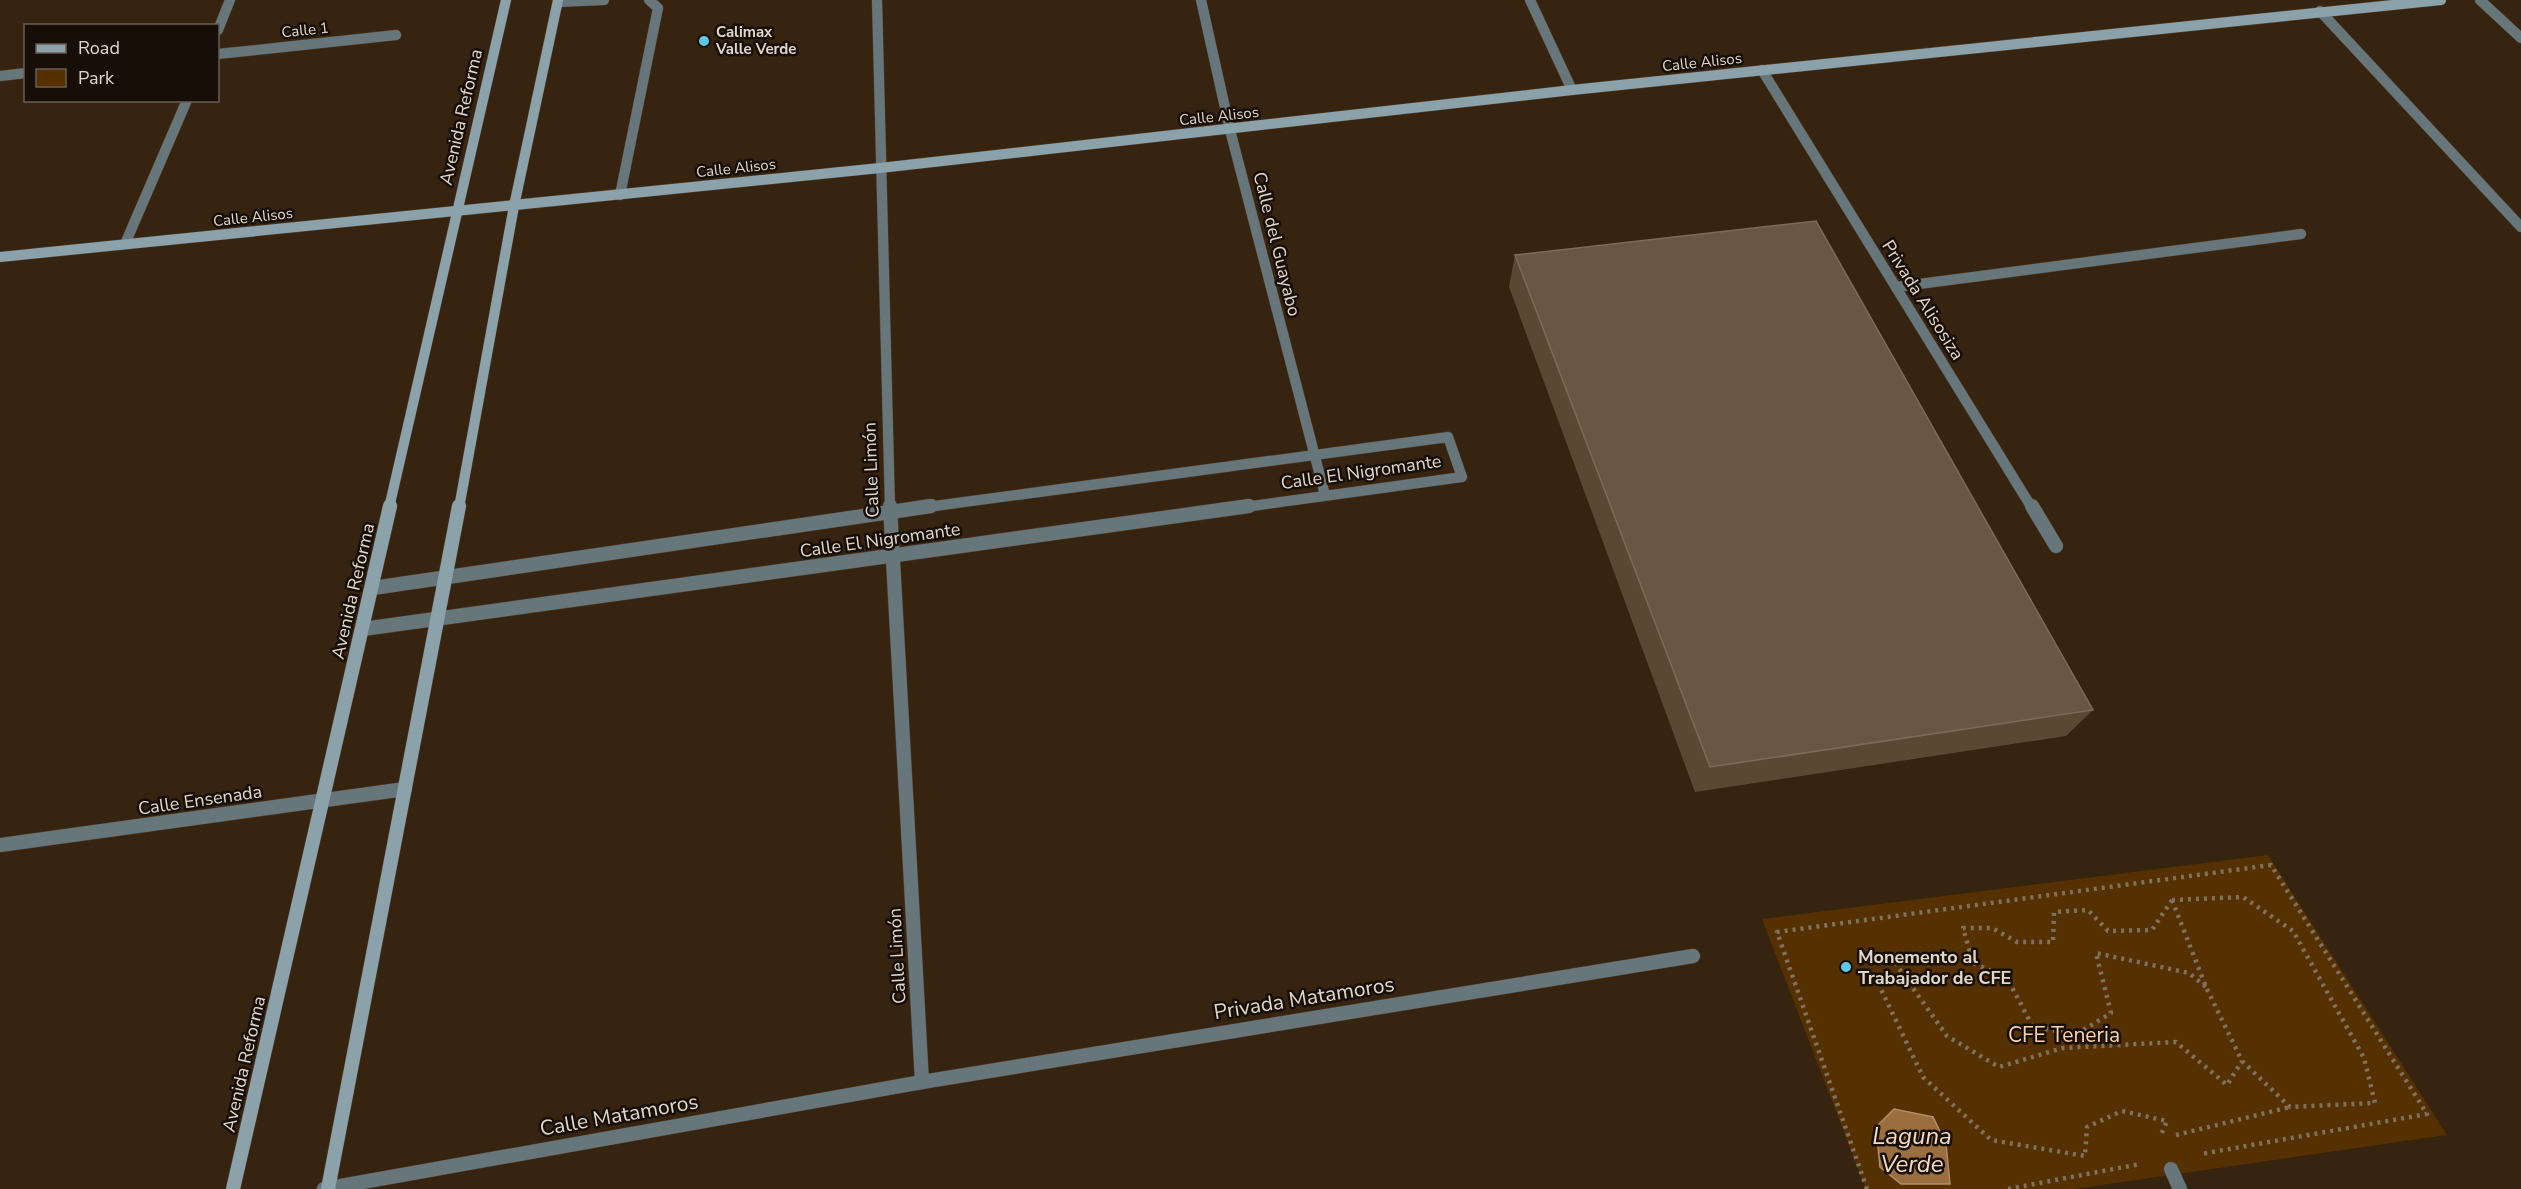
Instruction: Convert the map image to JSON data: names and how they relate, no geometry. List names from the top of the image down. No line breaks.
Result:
{"streets":{"street":["Calle 1","Calle Alisos","Avenida Reforma","Calle del Guayabo","Privada Alisosiza","Calle Limón","Calle El Nigromante","Calle Ensenada","Privada Matamoros","Calle Matamoros"]},"crossings":[["Calle Alisos","Avenida Reforma"],["Calle Alisos","Calle del Guayabo"],["Calle Alisos","Privada Alisosiza"],["Calle Alisos","Calle Limón"],["Avenida Reforma","Calle El Nigromante"],["Avenida Reforma","Calle Ensenada"],["Calle del Guayabo","Calle El Nigromante"],["Calle Limón","Calle El Nigromante"],["Calle Limón","Privada Matamoros"],["Calle Limón","Calle Matamoros"],["Privada Matamoros","Calle Matamoros"]],"water":["Laguna Verde"],"parks":["CFE Teneria"],"places":["Calimax Valle Verde","Monemento al Trabajador de CFE"],"legend":["Road","Park"]}
